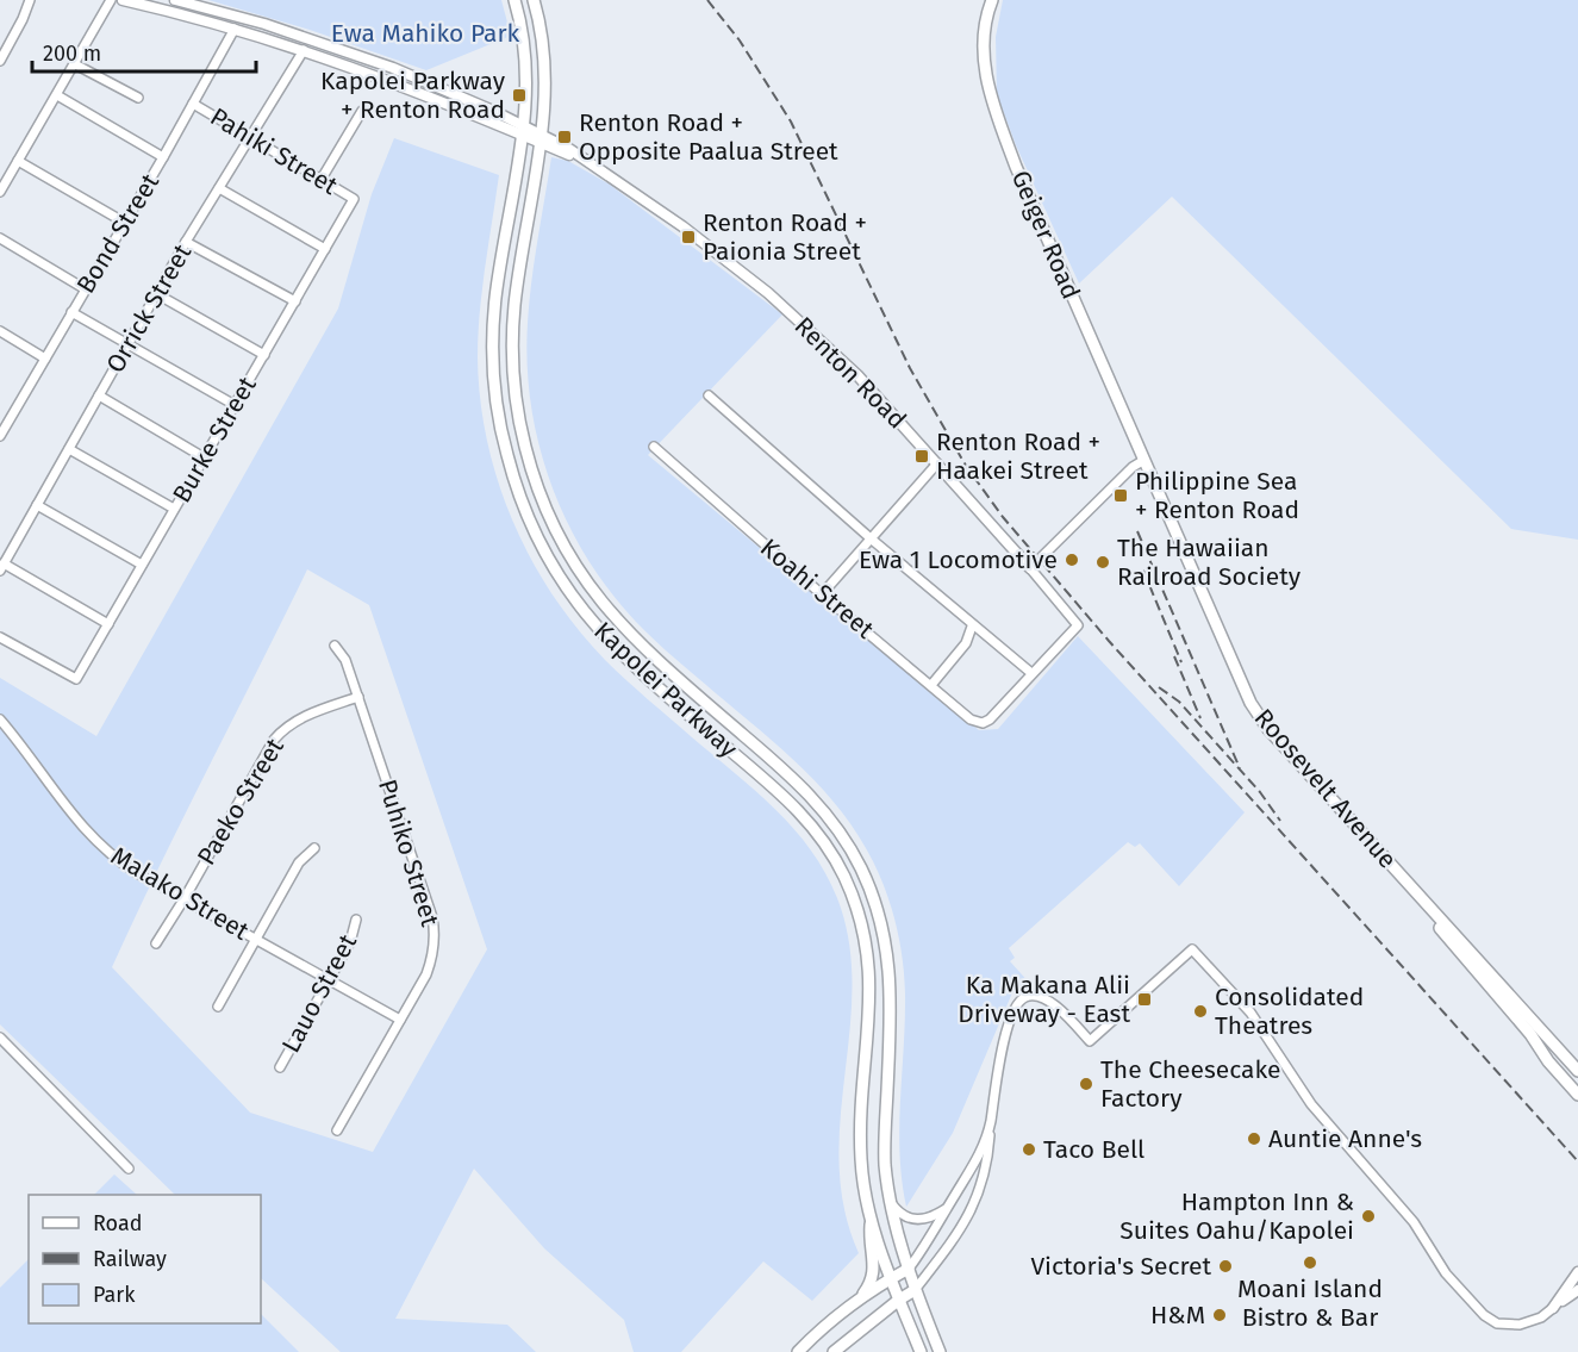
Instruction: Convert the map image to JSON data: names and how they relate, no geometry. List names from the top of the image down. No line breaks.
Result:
{"streets":{"main road":["Geiger Road","Kapolei Parkway","Roosevelt Avenue"],"street":["Pahiki Street","Bond Street","Orrick Street","Renton Road","Burke Street","Koahi Street","Paeko Street","Puhiko Street","Malako Street","Lauo Street"]},"crossings":[["Pahiki Street","Bond Street"],["Pahiki Street","Orrick Street"],["Pahiki Street","Burke Street"],["Bond Street","Renton Road"],["Geiger Road","Roosevelt Avenue"],["Orrick Street","Renton Road"],["Renton Road","Koahi Street"],["Renton Road","Kapolei Parkway"],["Paeko Street","Puhiko Street"],["Paeko Street","Malako Street"],["Puhiko Street","Malako Street"],["Malako Street","Lauo Street"]],"parks":["Ewa Mahiko Park"],"places":{"transit":["Kapolei Parkway + Renton Road","Renton Road + Opposite Paalua Street","Renton Road + Paionia Street","Renton Road + Haakei Street","Philippine Sea + Renton Road","Ka Makana Alii Driveway - East"],"other":["Ewa 1 Locomotive","The Hawaiian Railroad Society","Consolidated Theatres","The Cheesecake Factory","Auntie Anne's","Taco Bell","Hampton Inn & Suites Oahu/Kapolei","Moani Island Bistro & Bar","Victoria's Secret","H&M"]},"legend":["Road","Railway","Park"],"scale_bar":"200 m"}
